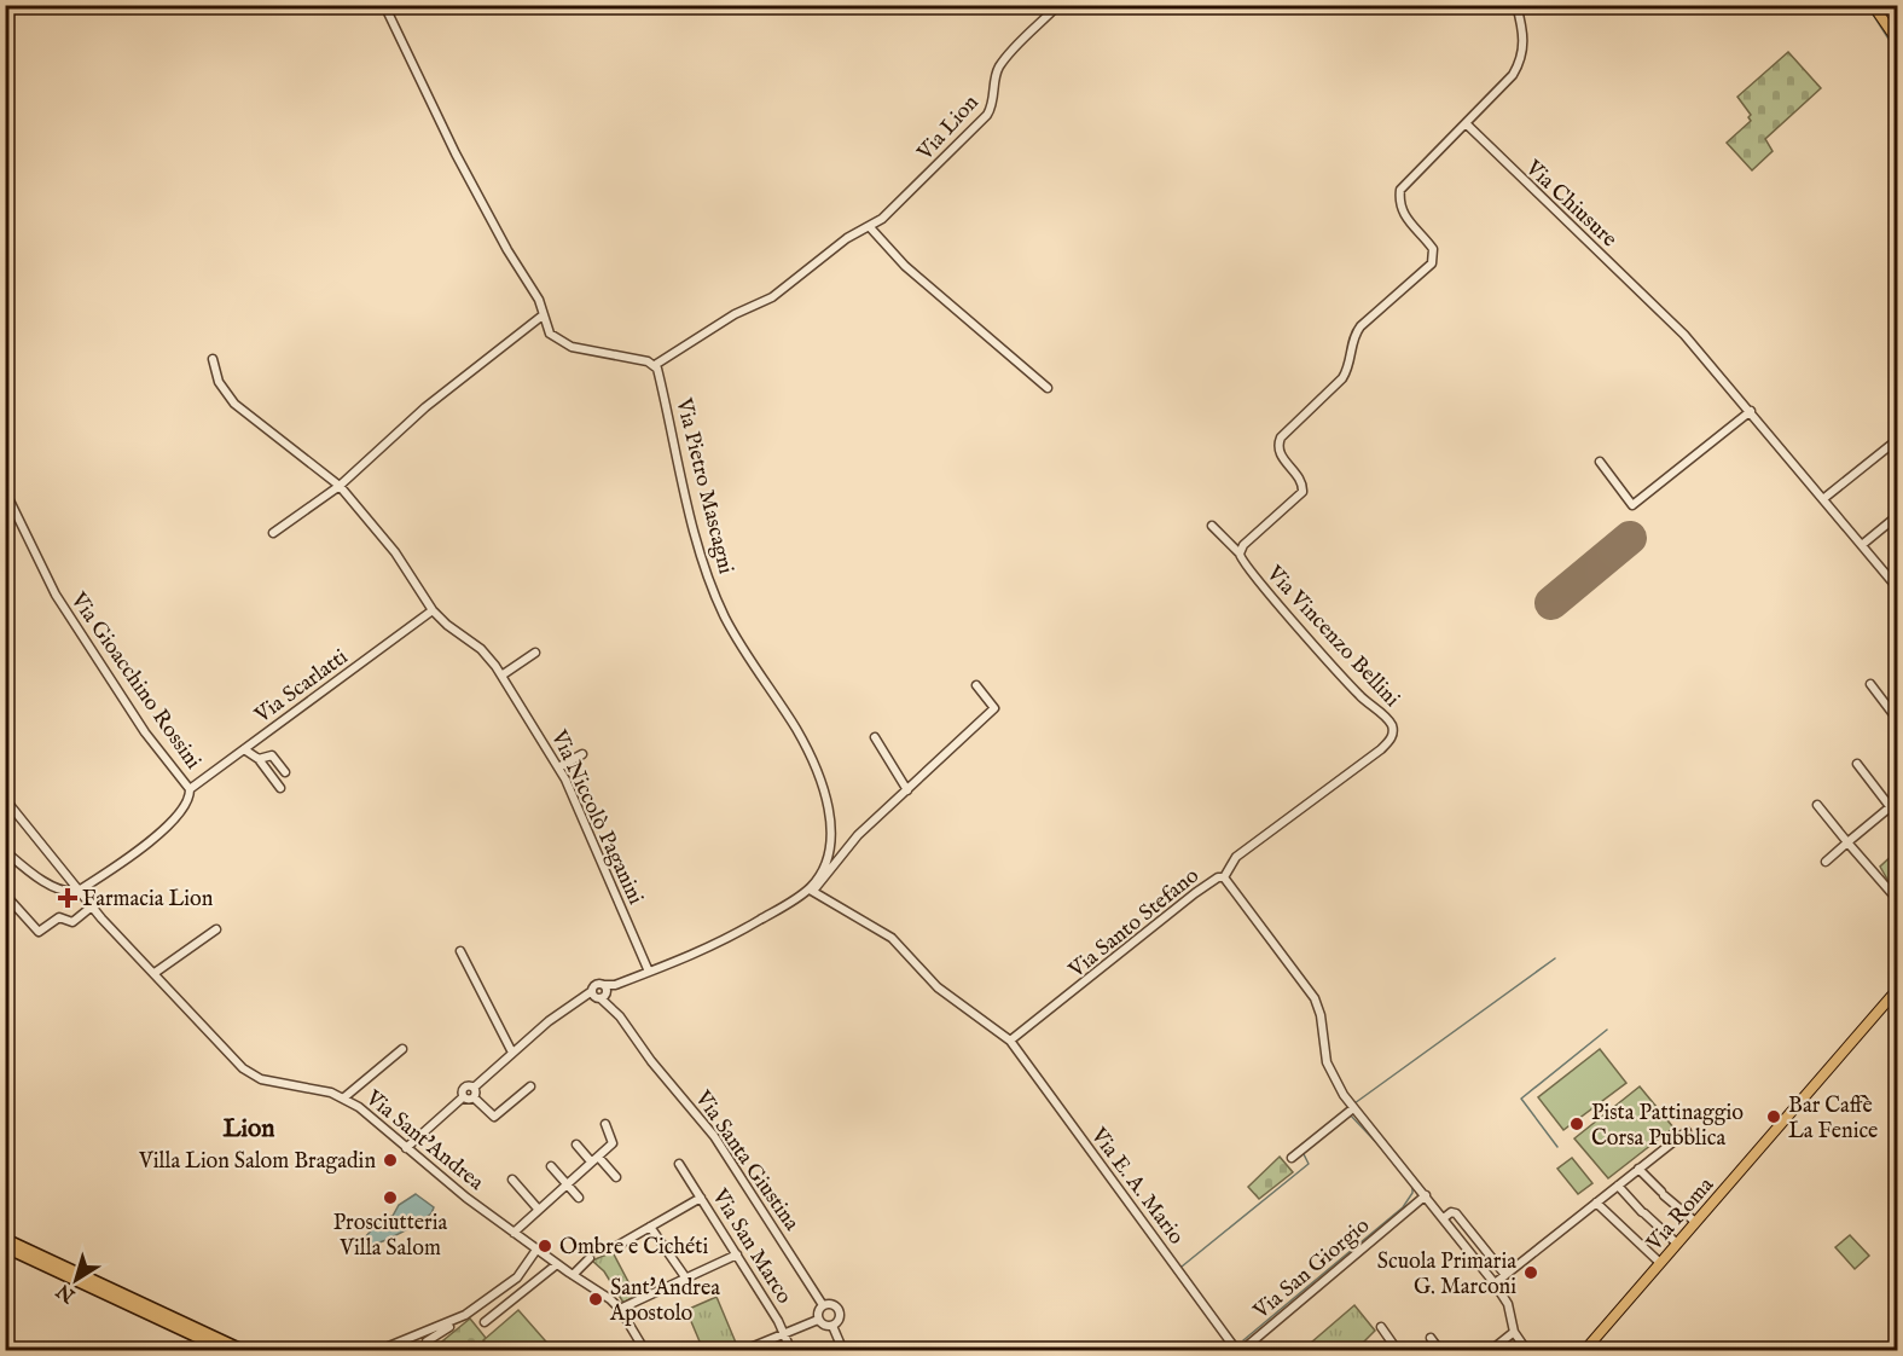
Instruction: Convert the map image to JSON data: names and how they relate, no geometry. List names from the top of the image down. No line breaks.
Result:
{"streets":{"main road":["Via Roma"],"street":["Via Lion","Via Chiusure","Via Pietro Mascagni","Via Vincenzo Bellini","Via Gioacchino Rossini","Via Scarlatti","Via Niccolò Paganini","Via Santo Stefano","Via Sant'Andrea","Via Santa Giustina","Via E. A. Mario","Via San Marco","Via San Giorgio"]},"crossings":[["Via Lion","Via Pietro Mascagni"],["Via Pietro Mascagni","Via Niccolò Paganini"],["Via Pietro Mascagni","Via Santa Giustina"],["Via Vincenzo Bellini","Via Santo Stefano"],["Via Gioacchino Rossini","Via Scarlatti"],["Via Gioacchino Rossini","Via Sant'Andrea"],["Via Scarlatti","Via Niccolò Paganini"],["Via Santo Stefano","Via E. A. Mario"],["Via Santo Stefano","Via San Giorgio"],["Via E. A. Mario","Via San Giorgio"]],"districts":["Lion"],"places":{"health":["Farmacia Lion"],"other":["Bar Caffè La Fenice","Pista Pattinaggio Corsa Pubblica","Villa Lion Salom Bragadin","Prosciutteria Villa Salom","Ombre e Cichéti","Scuola Primaria G. Marconi","Sant'Andrea Apostolo"]},"north":"bottom left"}
